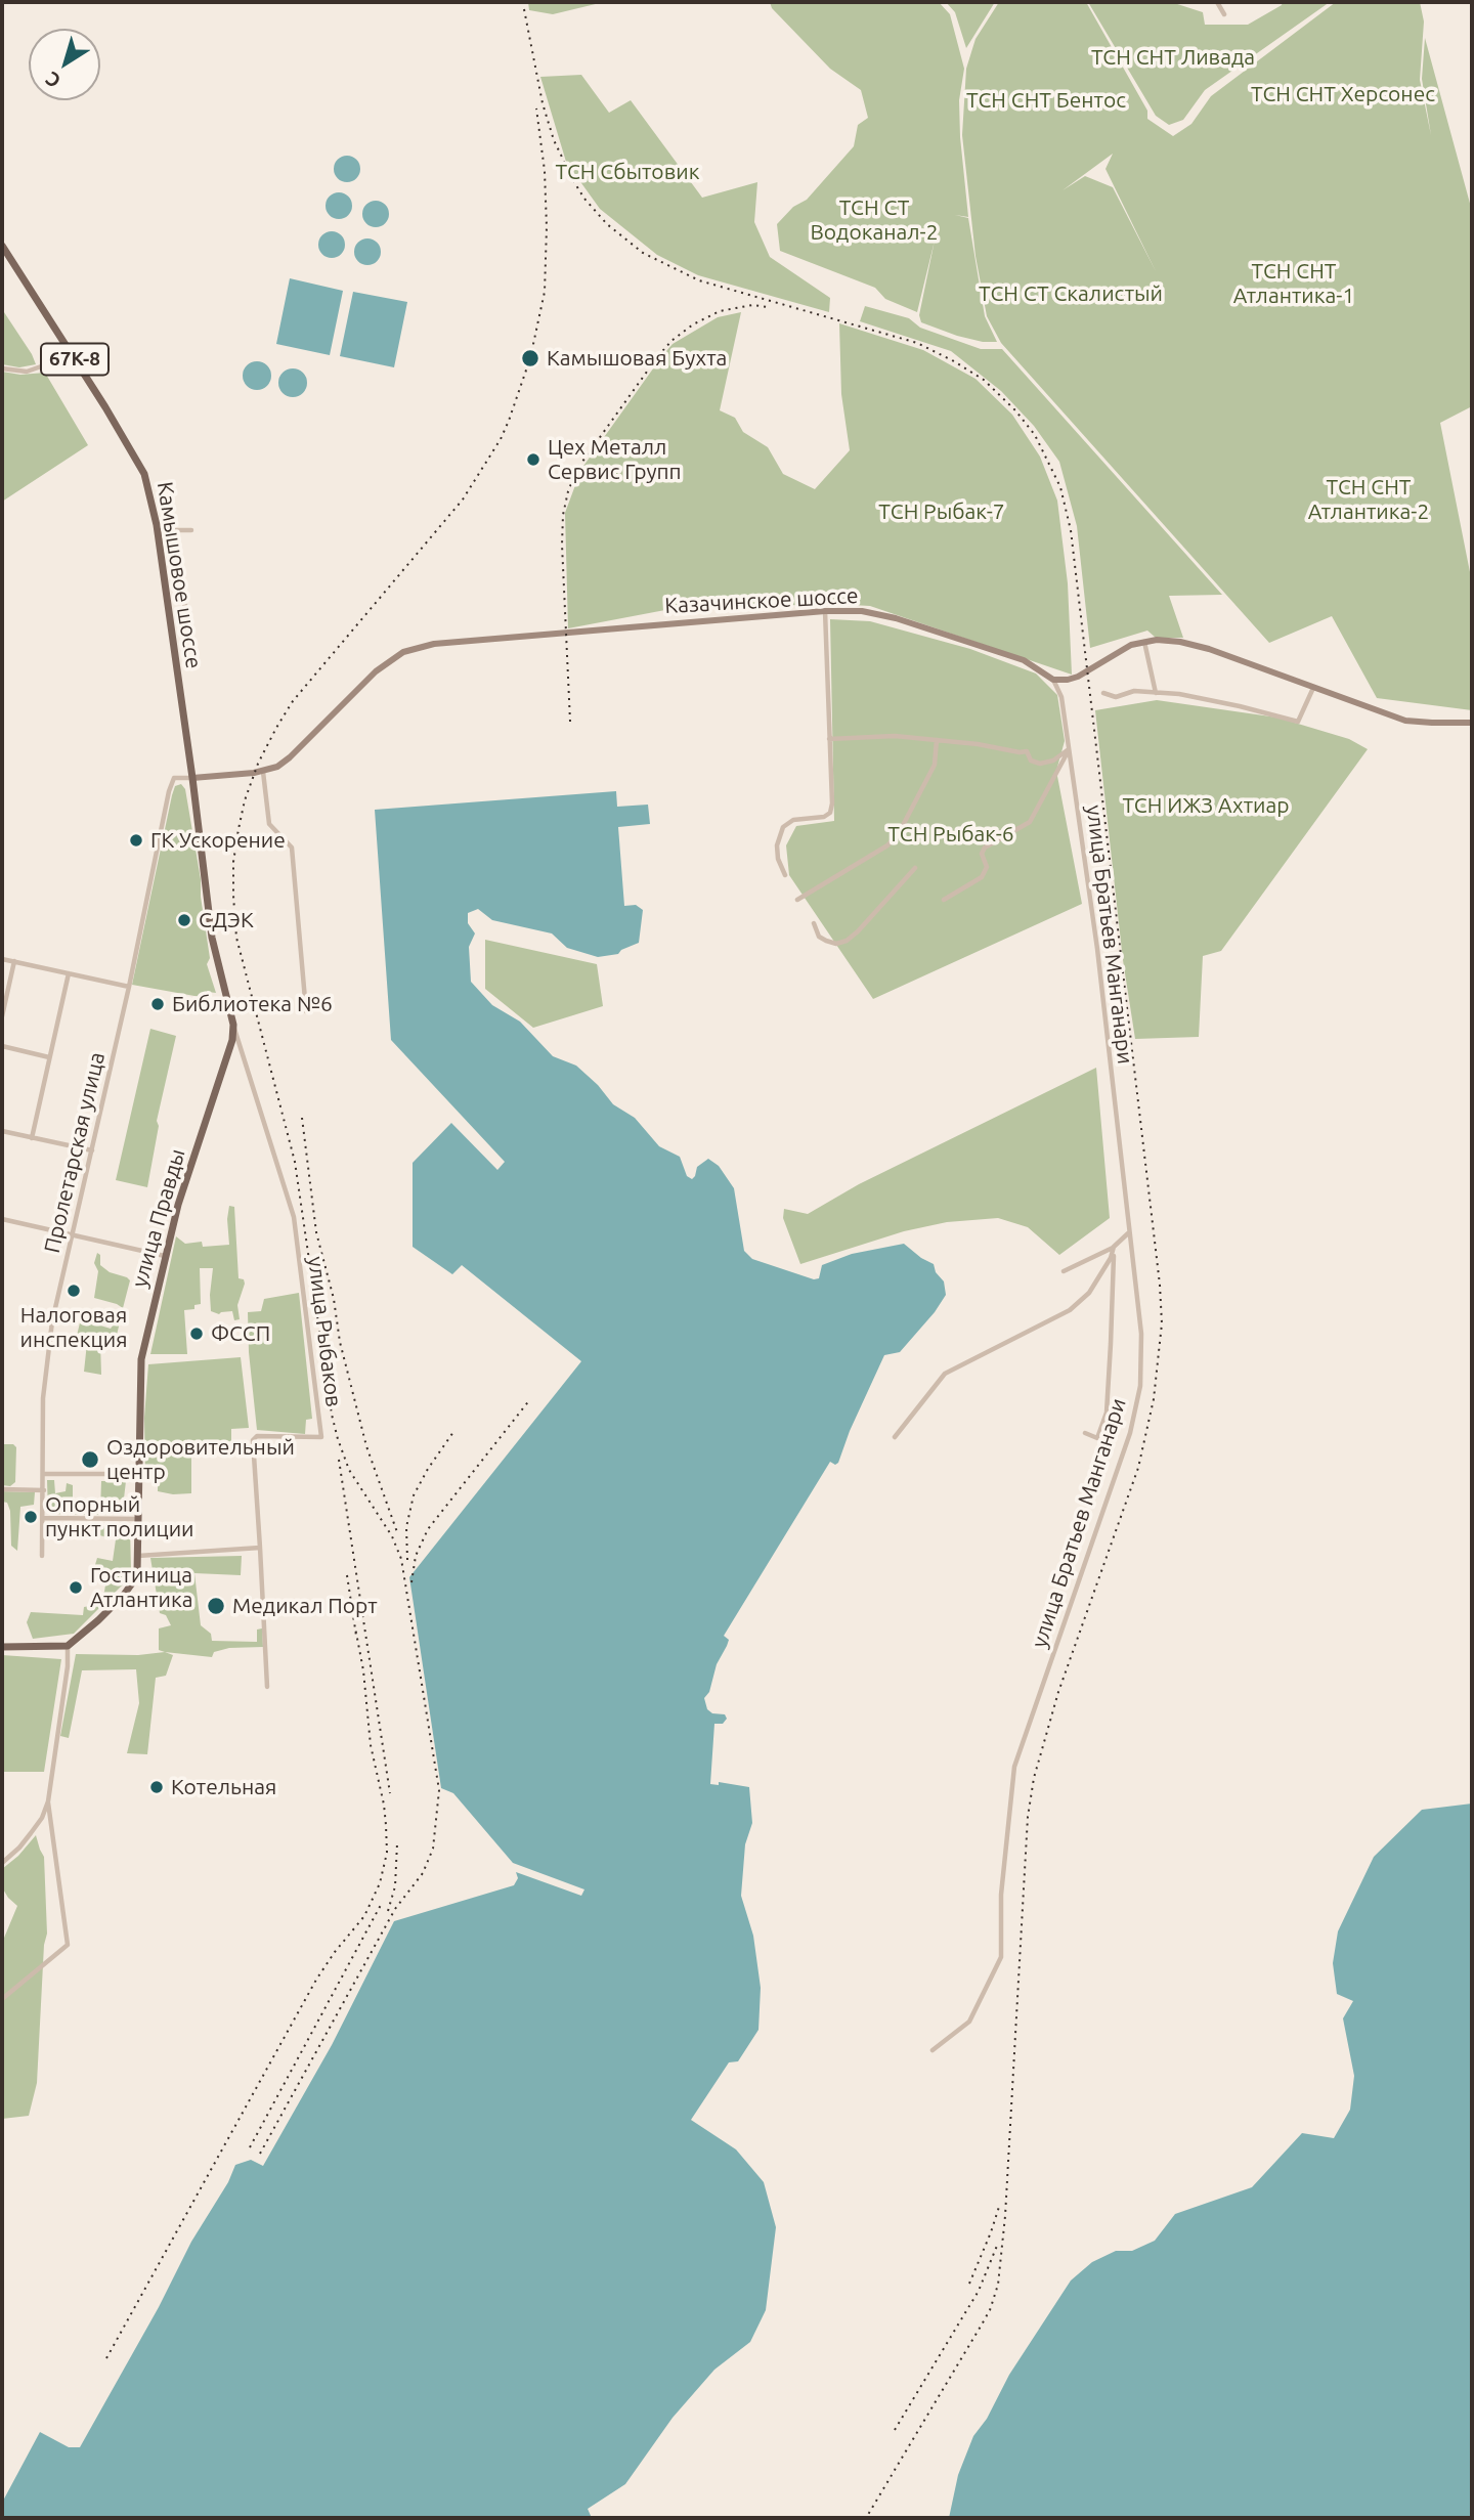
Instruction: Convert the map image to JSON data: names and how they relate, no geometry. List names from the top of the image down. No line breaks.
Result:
{"streets":{"main road":["67К-8","Камышовое шоссе","Казачинское шоссе","улица Правды"],"street":["улица Братьев Манганари","Пролетарская улица","улица Рыбаков"]},"crossings":[["Камышовое шоссе","Казачинское шоссе"],["Камышовое шоссе","Пролетарская улица"],["Камышовое шоссе","улица Правды"],["Казачинское шоссе","улица Братьев Манганари"],["Казачинское шоссе","Пролетарская улица"],["Казачинское шоссе","улица Правды"],["Пролетарская улица","улица Правды"],["улица Правды","улица Рыбаков"]],"parks":["ТСН СНТ Ливада","ТСН СНТ Херсонес","ТСН СНТ Бентос","ТСН Сбытовик","ТСН СТ Водоканал-2","ТСН СНТ Атлантика-1","ТСН СТ Скалистый","ТСН СНТ Атлантика-2","ТСН Рыбак-7","ТСН ИЖЗ Ахтиар","ТСН Рыбак-6"],"places":["Камышовая Бухта","Цех Металл Сервис Групп","ГК Ускорение","СДЭК","Библиотека №6","Налоговая инспекция","ФССП","Оздоровительный центр","Опорный пункт полиции","Гостиница Атлантика","Медикал Порт","Котельная"],"north":"bottom left"}
